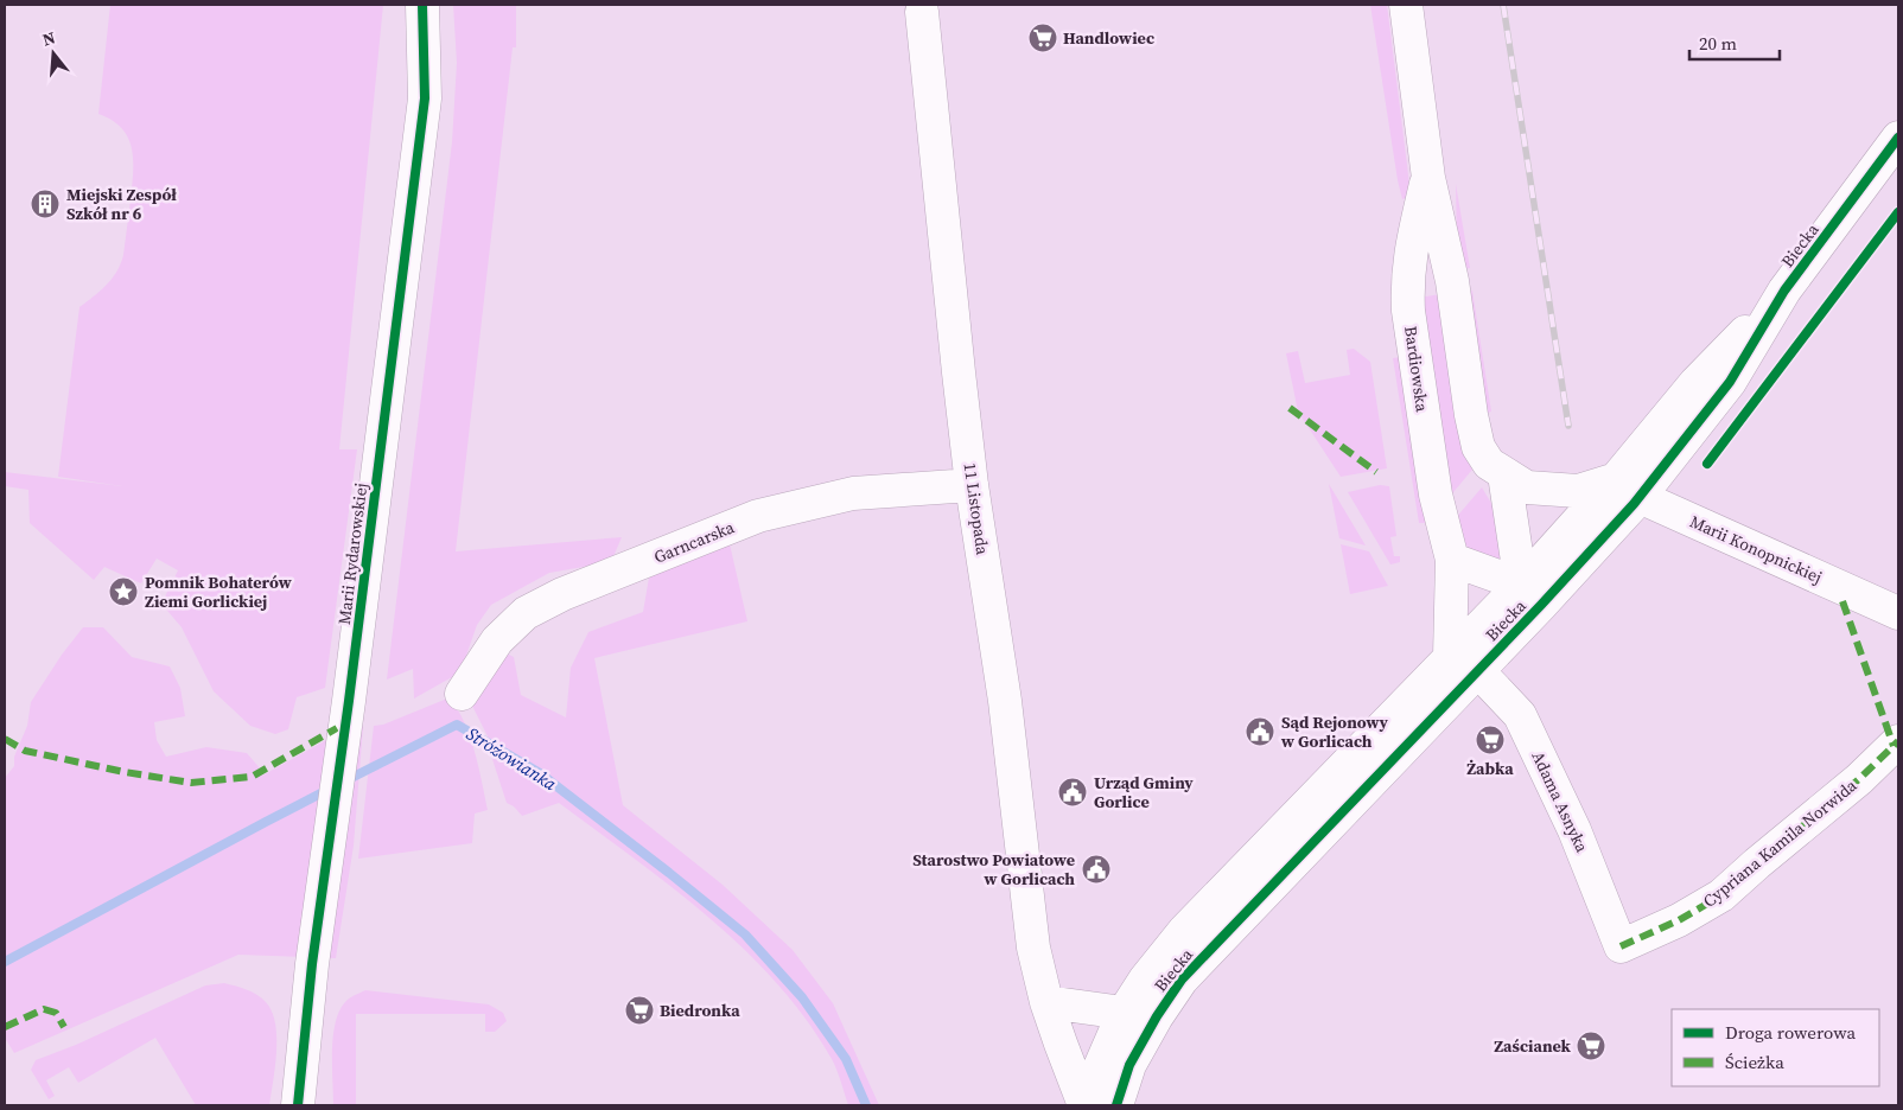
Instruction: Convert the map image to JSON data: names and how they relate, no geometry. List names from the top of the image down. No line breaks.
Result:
{"streets":{"street":["Biecka","Bardiowska","11 Listopada","Garncarska","Marii Konopnickiej","Marii Rydarowskiej","Adama Asnyka","Cypriana Kamila Norwida"]},"crossings":[["Biecka","Bardiowska"],["Biecka","11 Listopada"],["Biecka","Marii Konopnickiej"],["Biecka","Adama Asnyka"],["Bardiowska","Marii Konopnickiej"],["Bardiowska","Adama Asnyka"],["11 Listopada","Garncarska"],["Adama Asnyka","Cypriana Kamila Norwida"]],"water":["Stróżowianka"],"places":{"supermarket":["Handlowiec","Żabka","Biedronka","Zaścianek"],"building":["Miejski Zespół Szkół nr 6"],"place":["Pomnik Bohaterów Ziemi Gorlickiej"],"public building":["Sąd Rejonowy w Gorlicach","Urząd Gminy Gorlice","Starostwo Powiatowe w Gorlicach"]},"legend":["Droga rowerowa","Ścieżka"],"scale_bar":"20 m","north":"top"}
